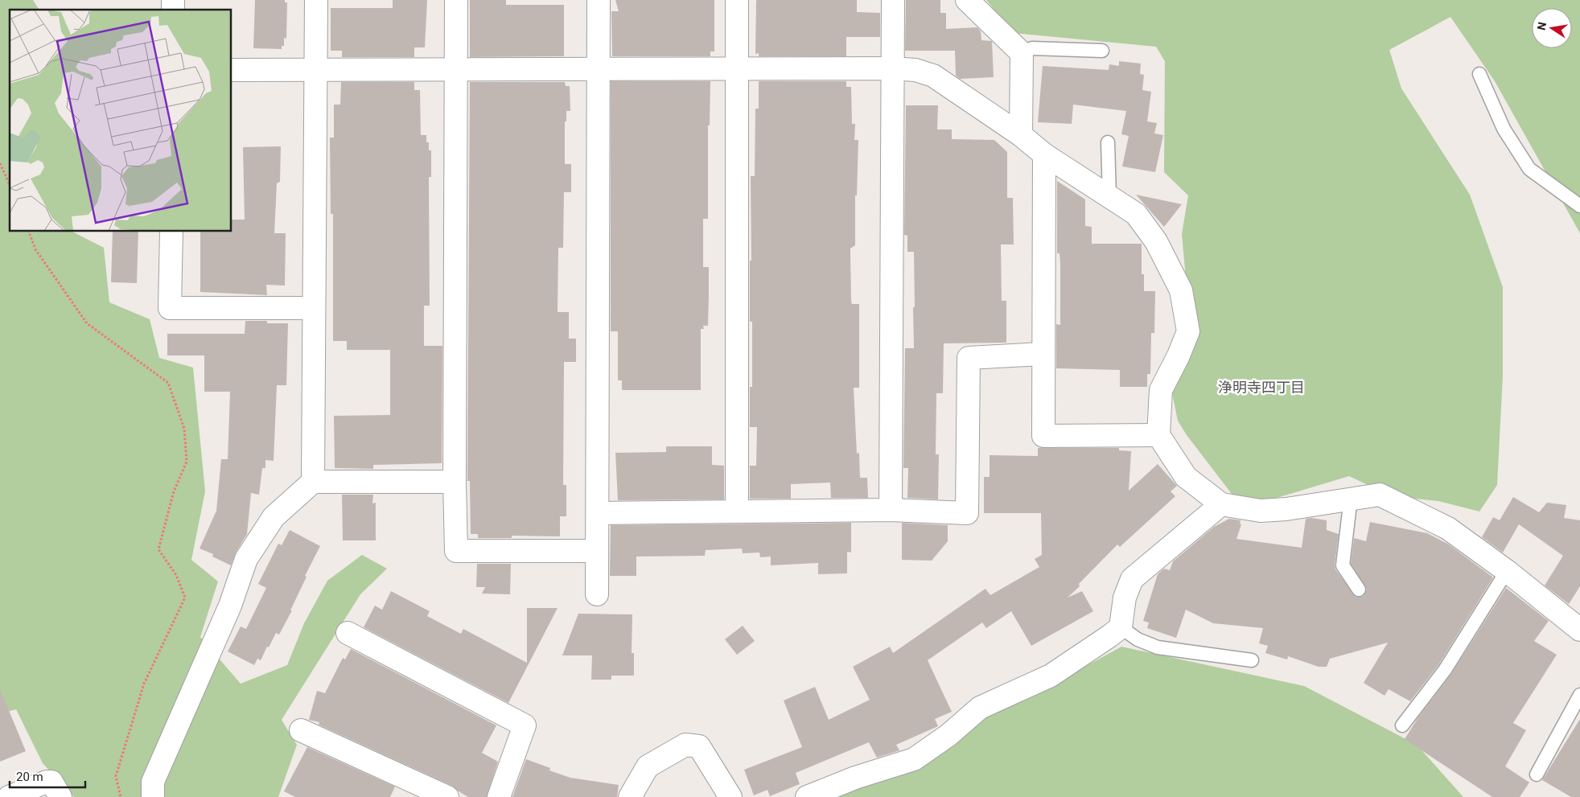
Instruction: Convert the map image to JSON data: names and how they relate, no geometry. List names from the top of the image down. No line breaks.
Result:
{"districts":["浄明寺四丁目"],"scale_bar":"20 m","north":"left"}
